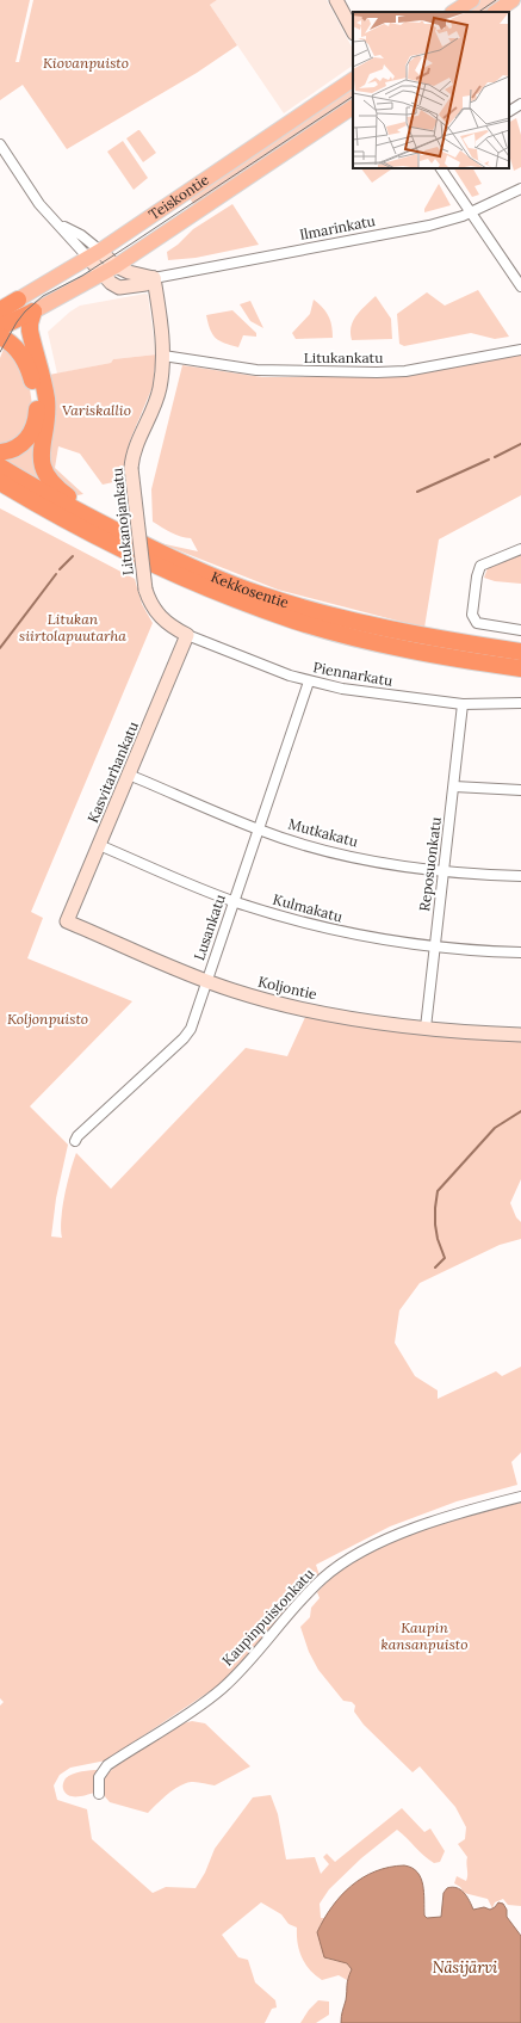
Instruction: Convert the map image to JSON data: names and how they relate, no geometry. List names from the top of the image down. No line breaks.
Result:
{"streets":{"highway":["Teiskontie","Kekkosentie"],"street":["Ilmarinkatu","Litukankatu","Litukanojankatu","Piennarkatu","Kasvitarhankatu","Mutkakatu","Reposuonkatu","Kulmakatu","Lusankatu","Koljontie","Kaupinpuistonkatu"]},"crossings":[["Teiskontie","Ilmarinkatu"],["Ilmarinkatu","Litukanojankatu"],["Litukankatu","Litukanojankatu"],["Litukanojankatu","Piennarkatu"],["Litukanojankatu","Kasvitarhankatu"],["Piennarkatu","Kasvitarhankatu"],["Piennarkatu","Reposuonkatu"],["Piennarkatu","Lusankatu"],["Kasvitarhankatu","Mutkakatu"],["Kasvitarhankatu","Kulmakatu"],["Kasvitarhankatu","Koljontie"],["Mutkakatu","Reposuonkatu"],["Mutkakatu","Lusankatu"],["Reposuonkatu","Kulmakatu"],["Reposuonkatu","Koljontie"],["Kulmakatu","Lusankatu"],["Lusankatu","Koljontie"]],"water":["Näsijärvi"],"parks":["Kiovanpuisto","Variskallio","Litukan siirtolapuutarha","Koljonpuisto","Kaupin kansanpuisto"]}
